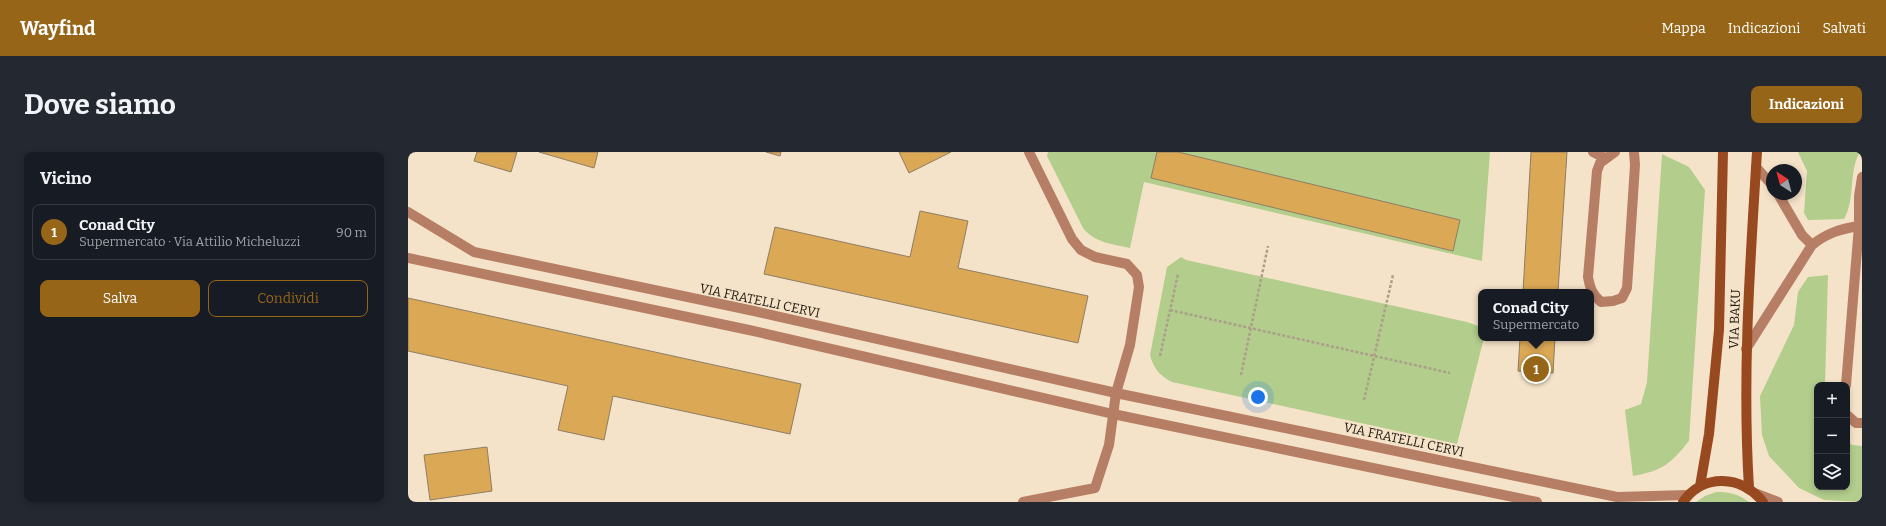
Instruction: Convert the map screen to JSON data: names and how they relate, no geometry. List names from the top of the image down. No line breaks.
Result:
{"streets":{"main road":["VIA BAKU"],"street":["VIA FRATELLI CERVI"]},"north":"top left","page":{"header":"Wayfind","nav":["Mappa","Indicazioni","Salvati"],"buttons":["Indicazioni",["Salva","Condividi"]],"title":"Dove siamo","heading":"Vicino","list":[{"mark":"1","name":"Conad City","note":"Supermercato · Via Attilio Micheluzzi","value":"90 m"}],"popup":["Conad City","Supermercato"],"pins":"1","map_buttons":["+","−"]}}
